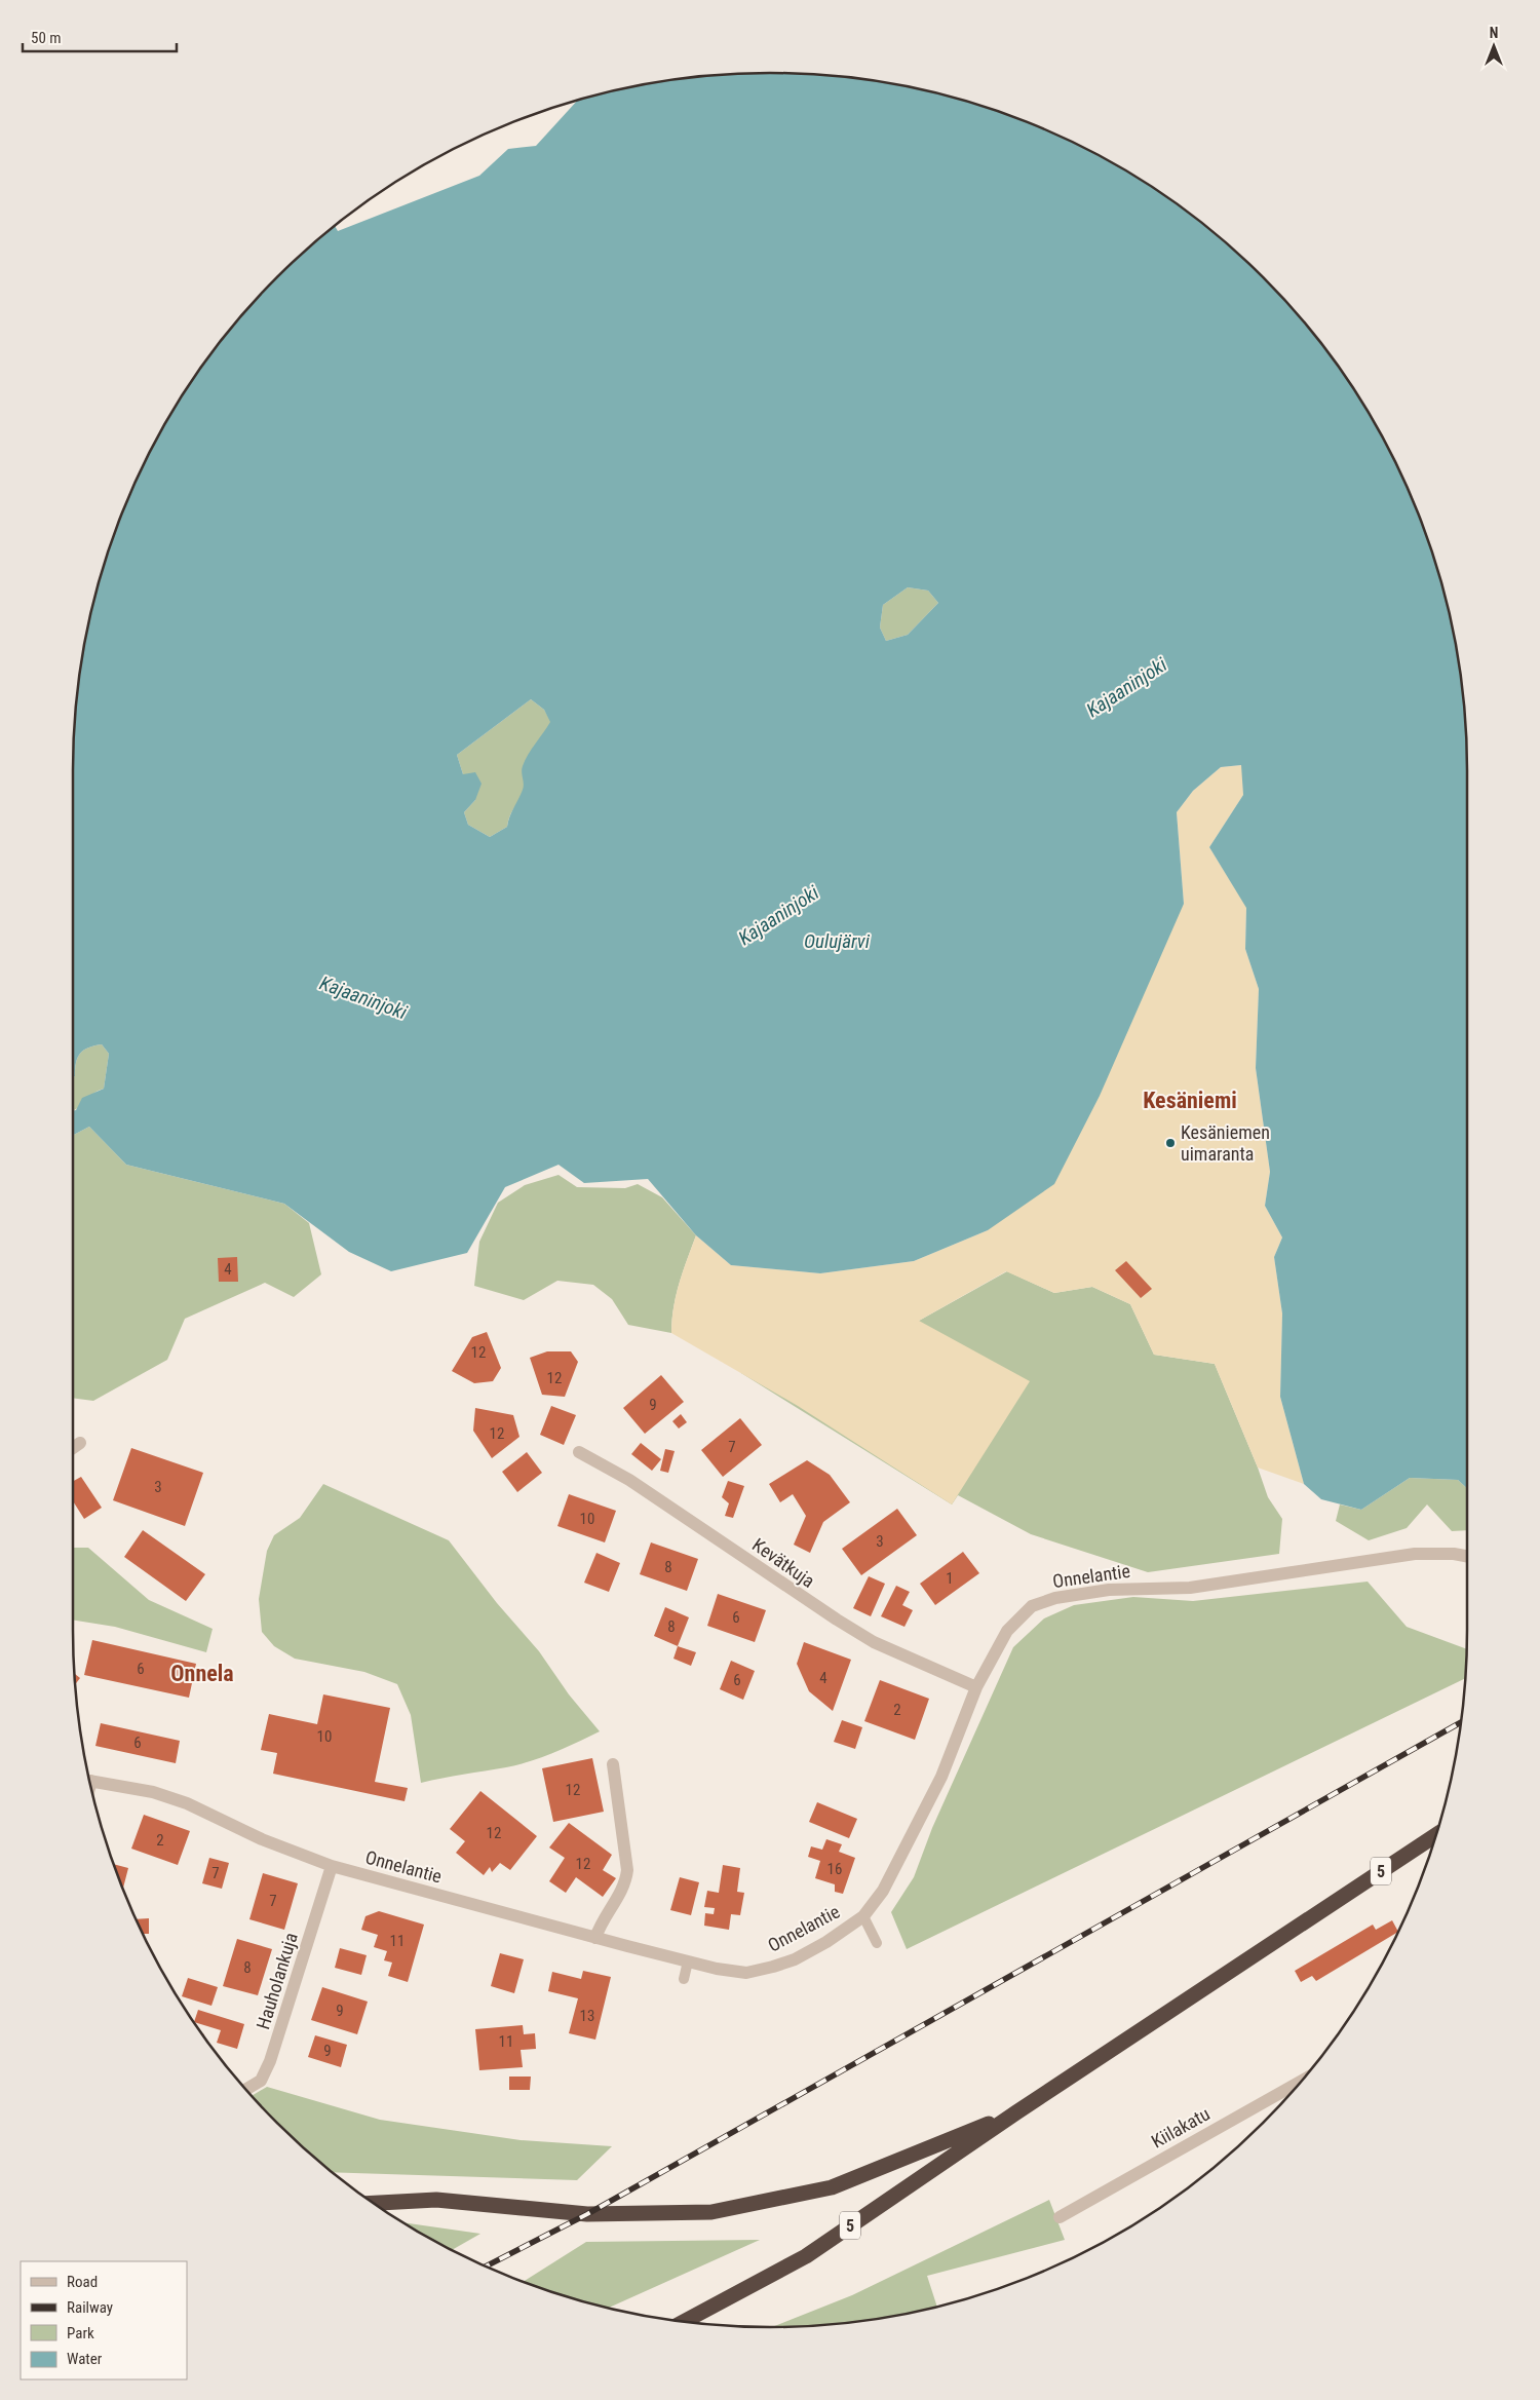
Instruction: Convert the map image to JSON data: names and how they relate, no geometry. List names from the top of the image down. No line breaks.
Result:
{"streets":{"highway":["5"],"street":["Kevätkuja","Onnelantie","Hauholankuja","Kiilakatu"]},"crossings":[["Kevätkuja","Onnelantie"],["Onnelantie","Hauholankuja"]],"districts":["Kesäniemi","Onnela"],"water":["Kajaaninjoki","Oulujärvi"],"places":["Kesäniemen uimaranta"],"house_numbers":["4","12","12","9","12","7","3","10","3","8","1","6","8","6","4","6","2","10","6","12","12","2","12","16","7","7","11","8","9","13","11","9"],"legend":["Road","Railway","Park","Water"],"scale_bar":"50 m","north":"top"}
